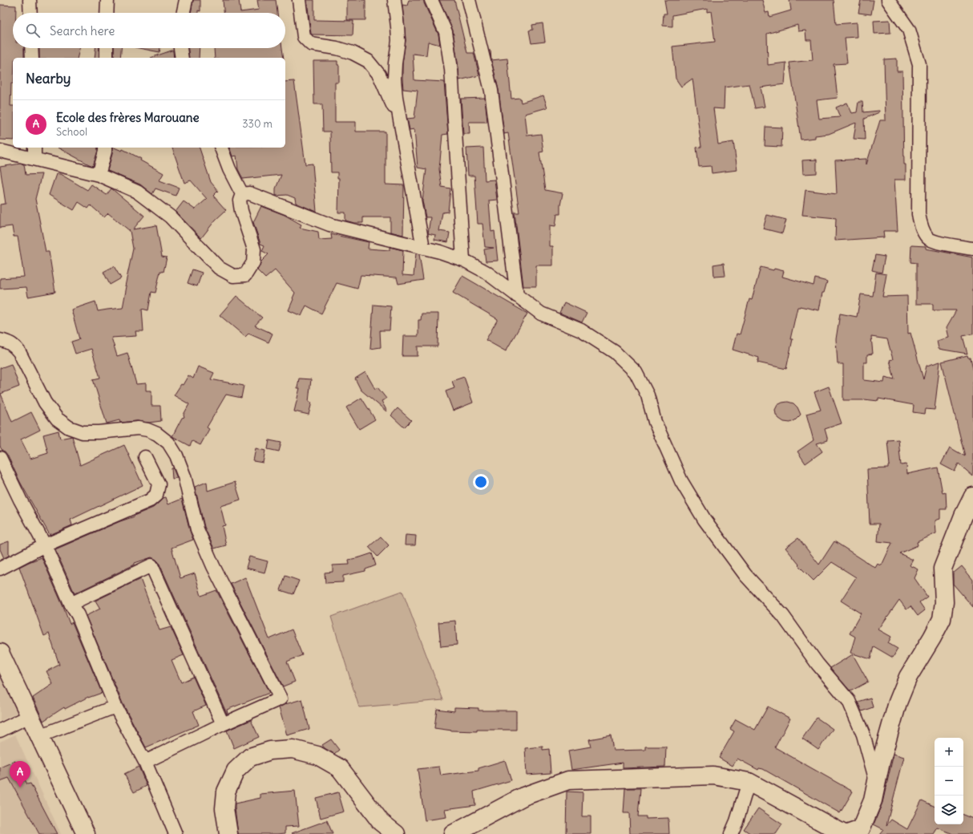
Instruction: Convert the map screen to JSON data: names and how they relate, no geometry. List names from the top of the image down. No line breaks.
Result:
{"page":{"search":"Search here","heading":"Nearby","list":[{"mark":"A","name":"Ecole des frères Marouane","note":"School","value":"330 m"}],"map_buttons":["+","−"],"pins":"A"}}
